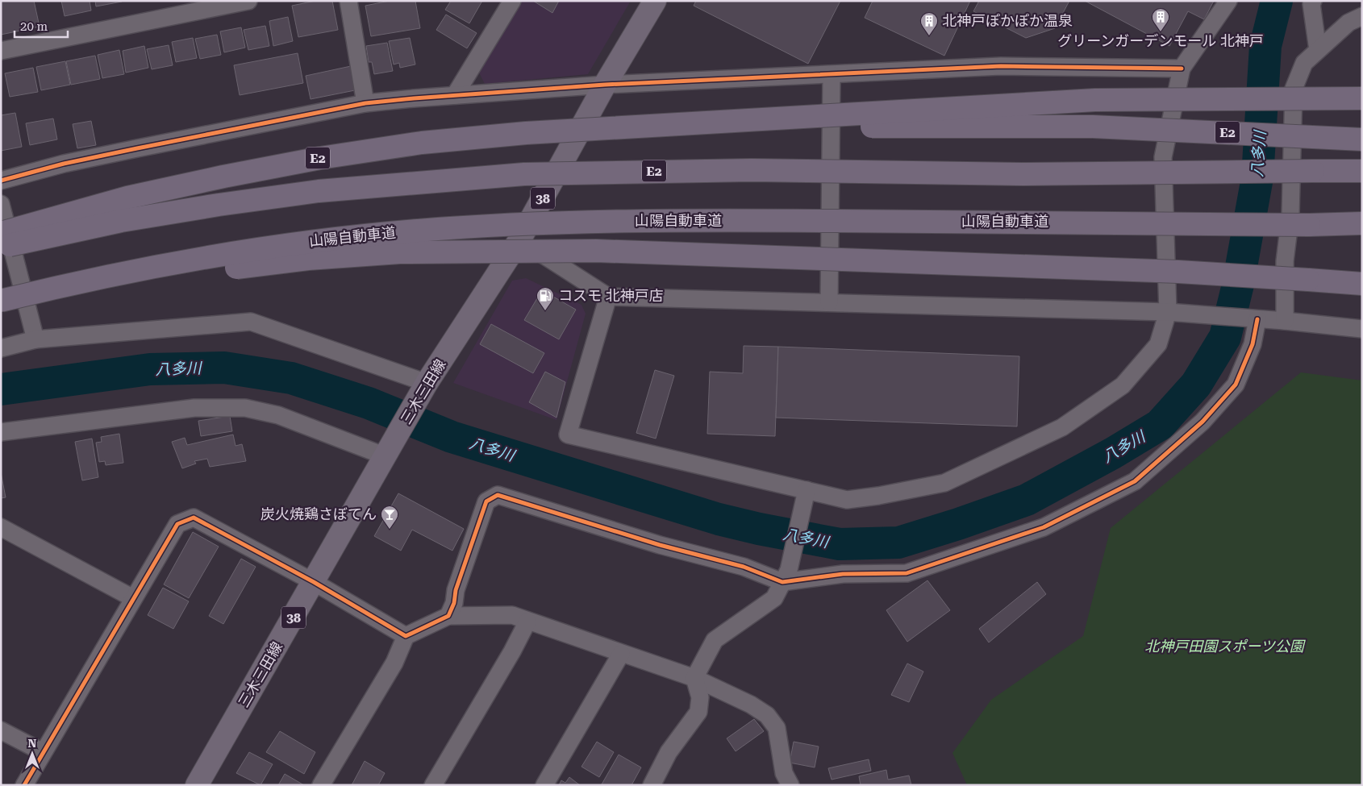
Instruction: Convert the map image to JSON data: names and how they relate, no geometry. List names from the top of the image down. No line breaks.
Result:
{"streets":{"highway":["E2","山陽自動車道"],"main road":["38","三木三田線"]},"water":["八多川"],"parks":["北神戸田園スポーツ公園"],"places":{"building":["グリーンガーデンモール 北神戸","北神戸ぽかぽか温泉"],"fuel station":["コスモ 北神戸店"],"bar":["炭火焼鶏さぼてん"]},"scale_bar":"20 m","north":"top"}
